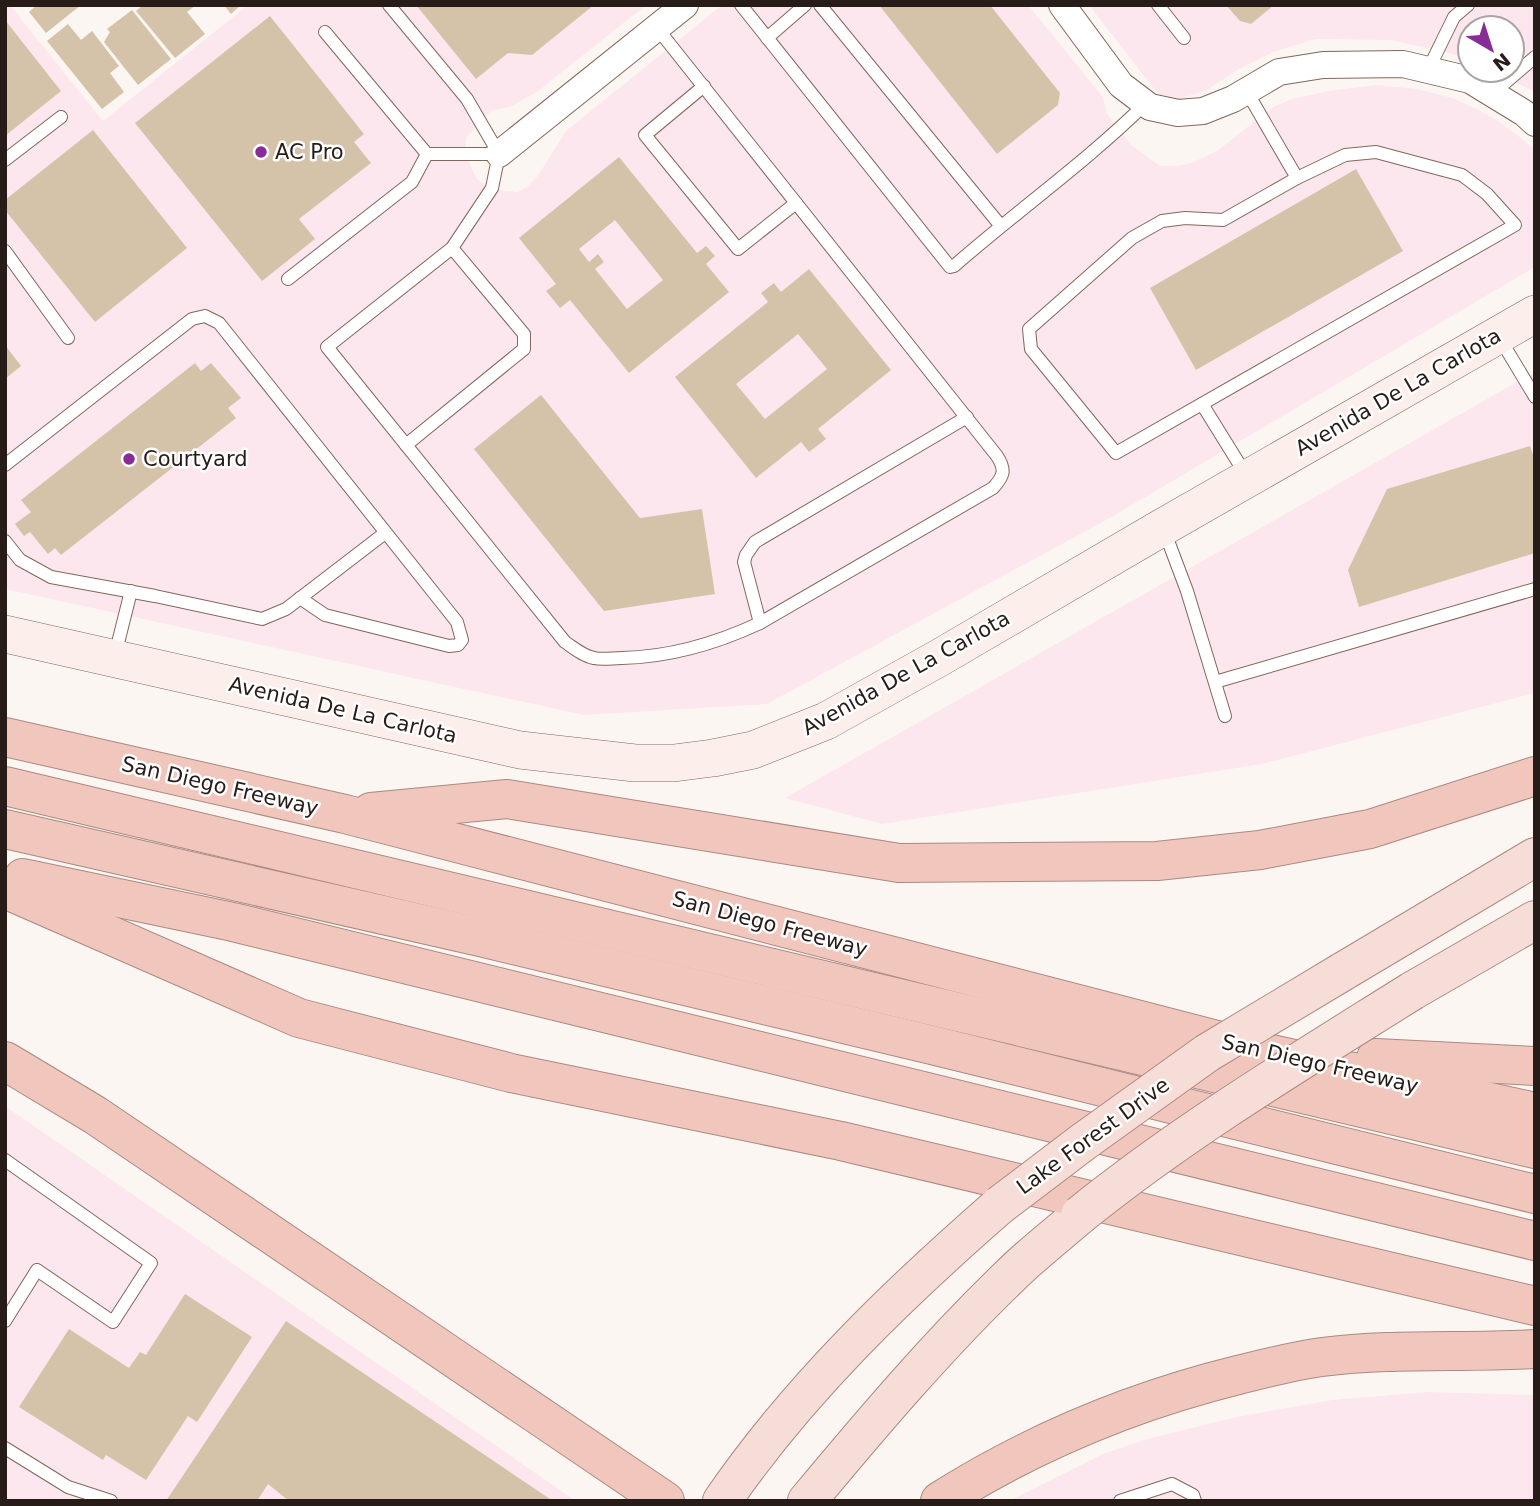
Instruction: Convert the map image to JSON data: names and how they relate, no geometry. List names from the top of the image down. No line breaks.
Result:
{"streets":{"highway":["San Diego Freeway"],"main road":["Avenida De La Carlota","Lake Forest Drive"]},"places":["AC Pro","Courtyard"],"north":"bottom right"}
